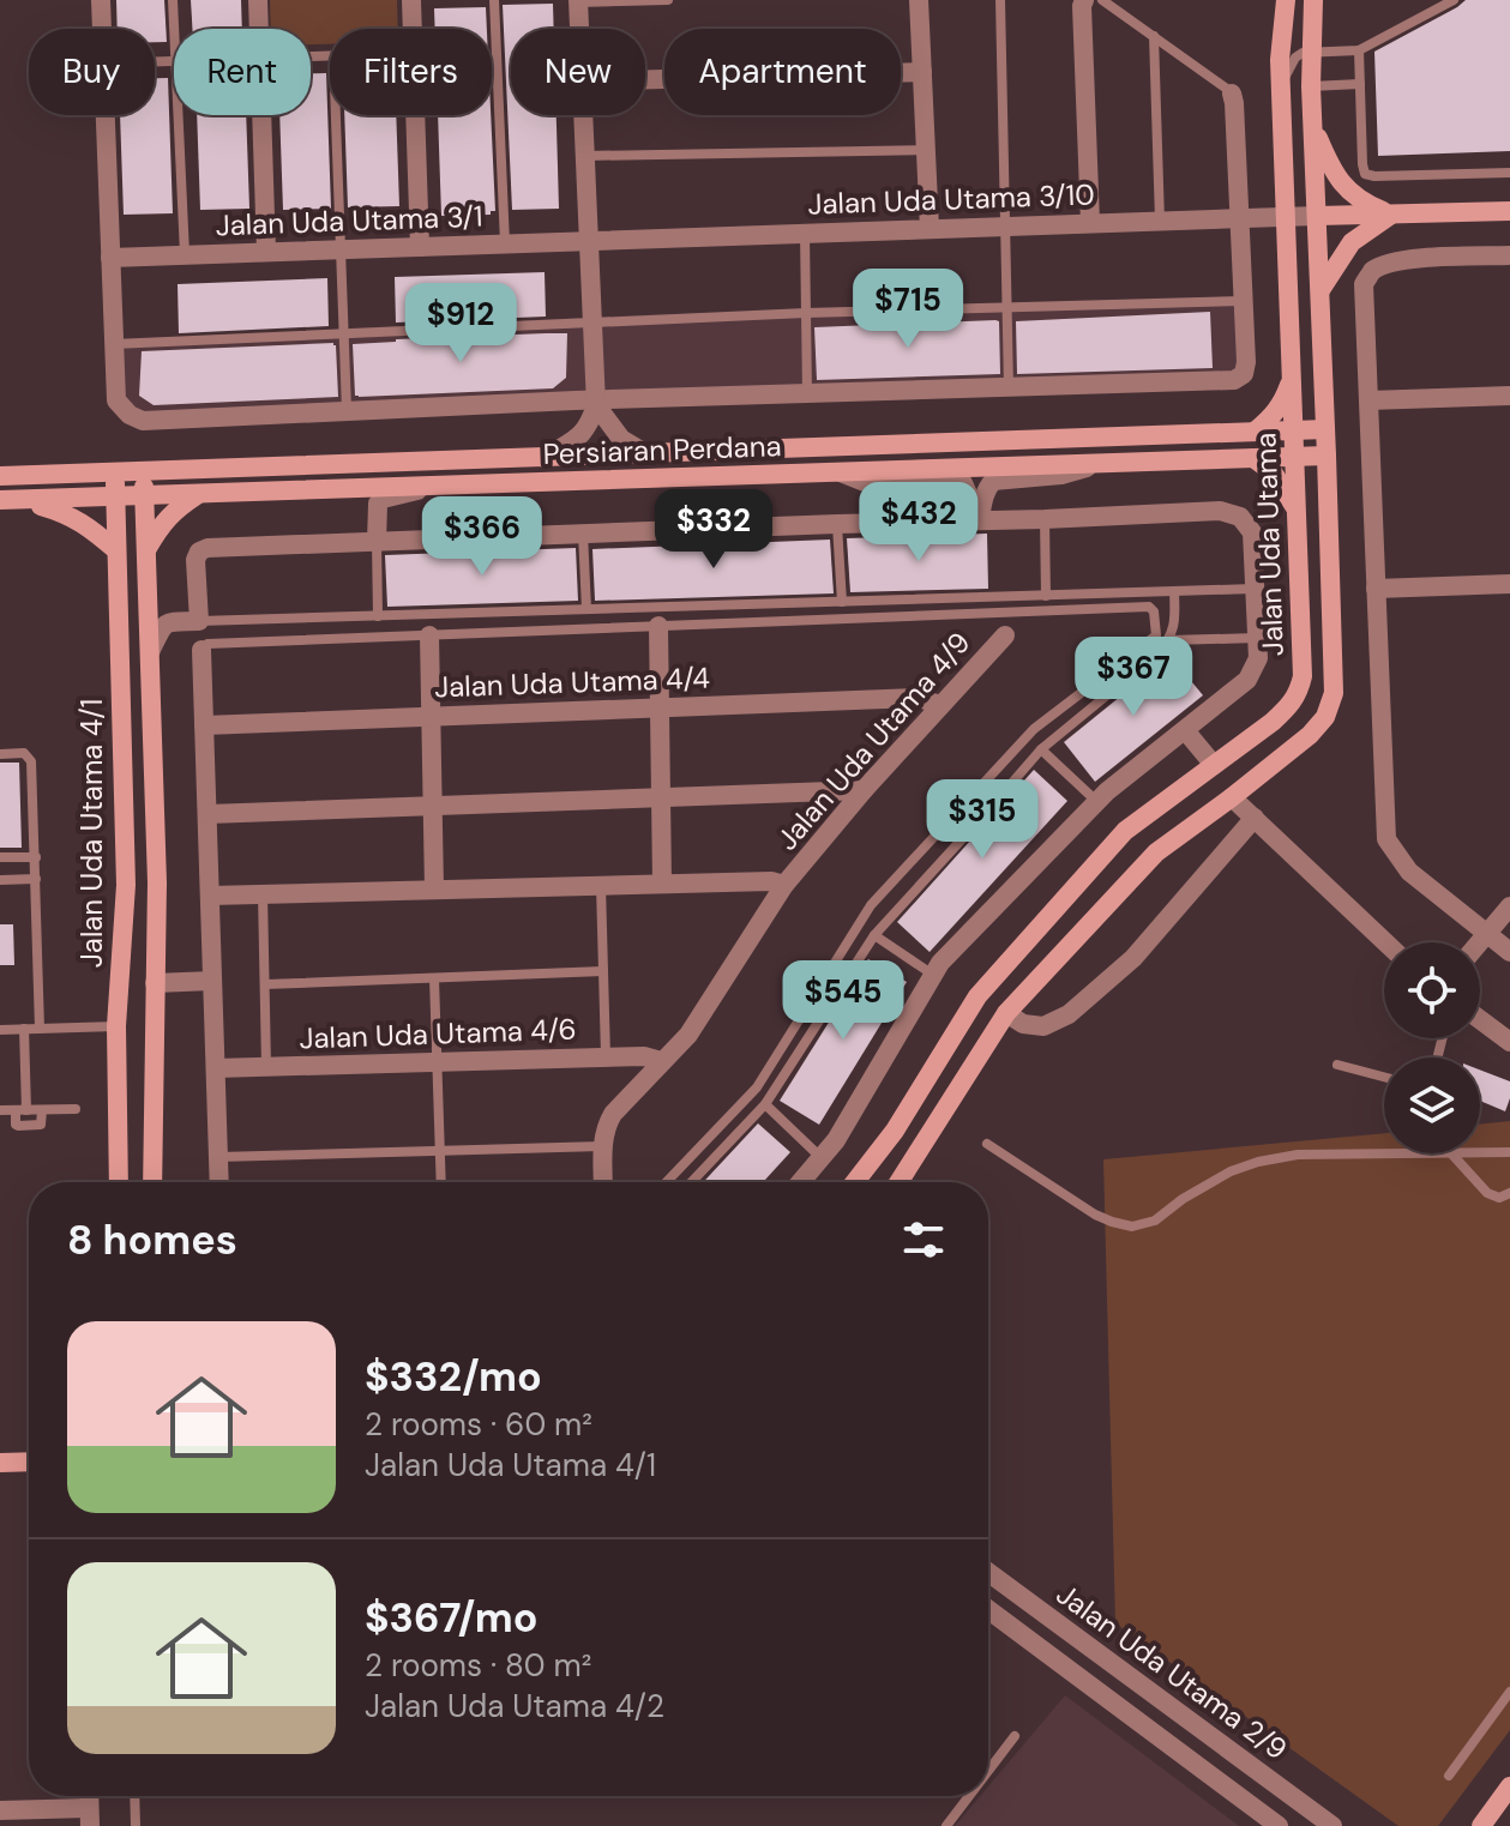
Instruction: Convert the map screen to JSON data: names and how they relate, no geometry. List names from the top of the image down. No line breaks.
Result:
{"streets":{"main road":["Persiaran Perdana","Jalan Uda Utama","Jalan Uda Utama 4/1"],"street":["Jalan Uda Utama 3/10","Jalan Uda Utama 3/1","Jalan Uda Utama 4/4","Jalan Uda Utama 4/9","Jalan Uda Utama 4/6","Jalan Uda Utama 2/9"]},"crossings":[["Jalan Uda Utama 3/10","Jalan Uda Utama 3/1"],["Jalan Uda Utama 3/10","Jalan Uda Utama"],["Persiaran Perdana","Jalan Uda Utama"],["Persiaran Perdana","Jalan Uda Utama 4/1"],["Jalan Uda Utama 4/4","Jalan Uda Utama 4/9"],["Jalan Uda Utama 4/9","Jalan Uda Utama 4/6"]],"page":{"chip":["Buy","Rent","Filters","New","Apartment"],"price":["$715","$912","$432","$332","$366","$367","$315","$545"],"heading":"8 homes","list":[{"name":"$332/mo","note":"2 rooms · 60 m² · Jalan Uda Utama 4/1"},{"name":"$367/mo","note":"2 rooms · 80 m² · Jalan Uda Utama 4/2"}]}}
